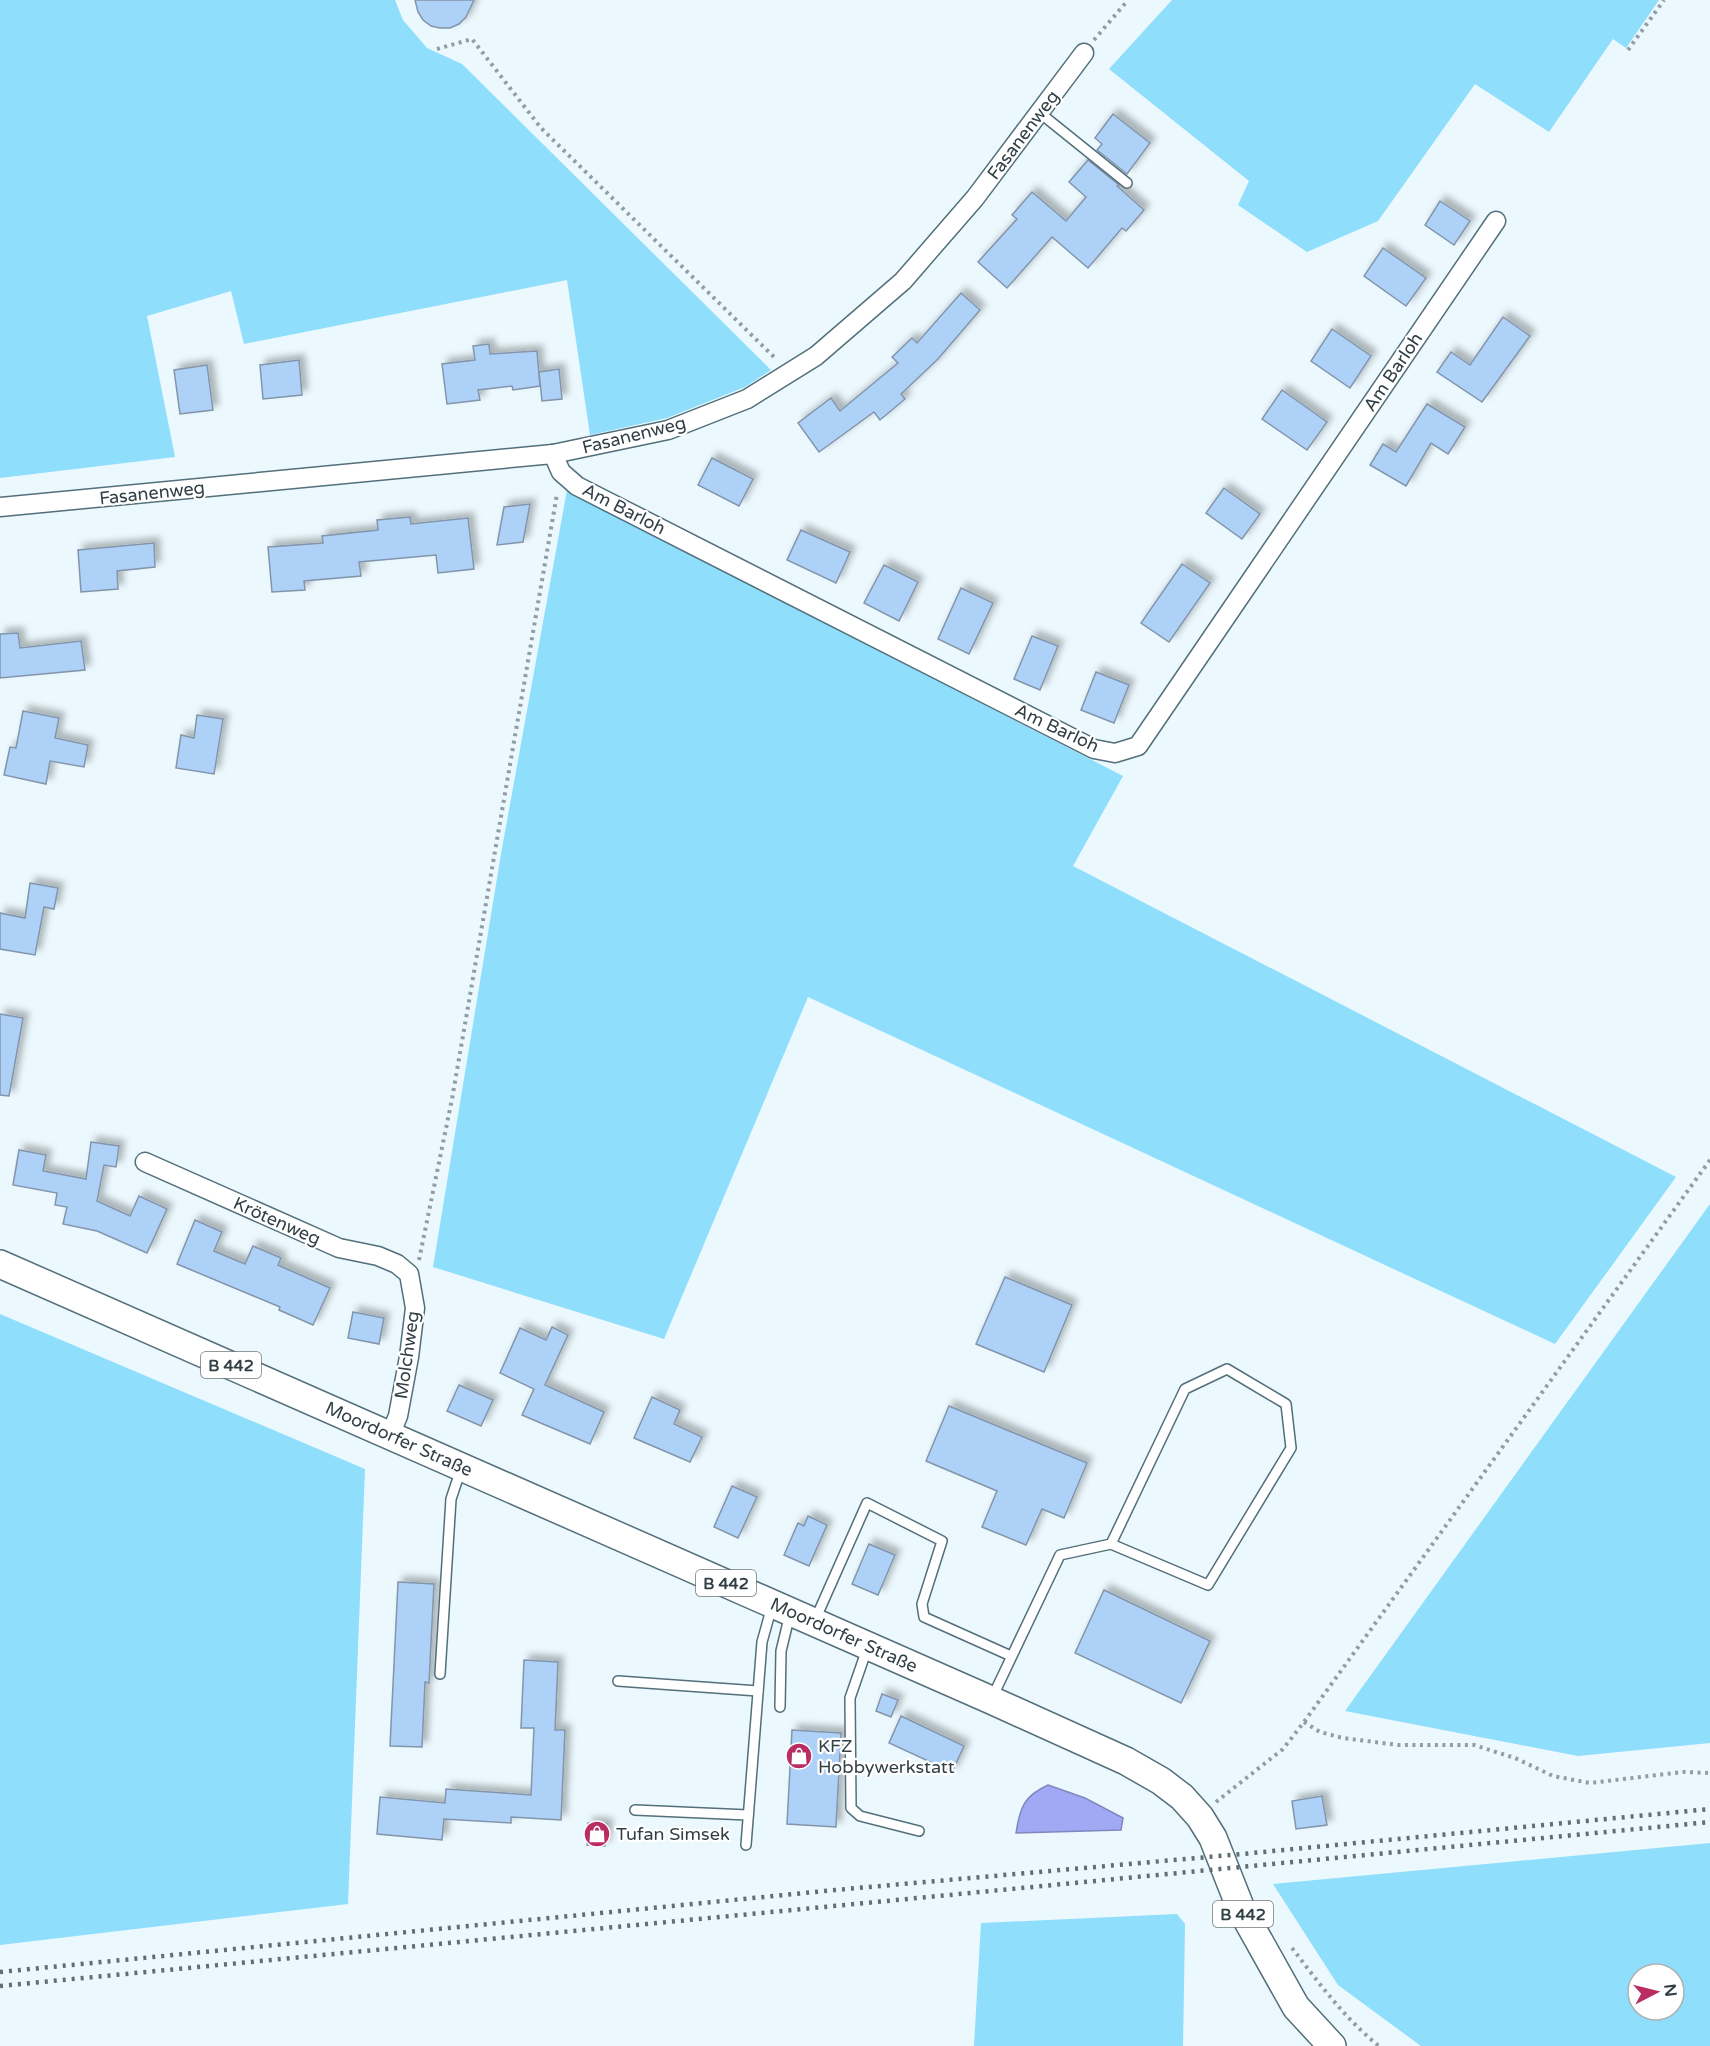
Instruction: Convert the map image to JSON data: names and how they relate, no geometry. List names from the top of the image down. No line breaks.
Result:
{"streets":{"main road":["B 442","Moordorfer Straße"],"street":["Fasanenweg","Am Barloh","Krötenweg","Molchweg"]},"crossings":[["Fasanenweg","Am Barloh"],["Krötenweg","Molchweg"],["Molchweg","Moordorfer Straße"]],"places":{"shop":["KFZ Hobbywerkstatt","Tufan Simsek"]},"north":"right"}
